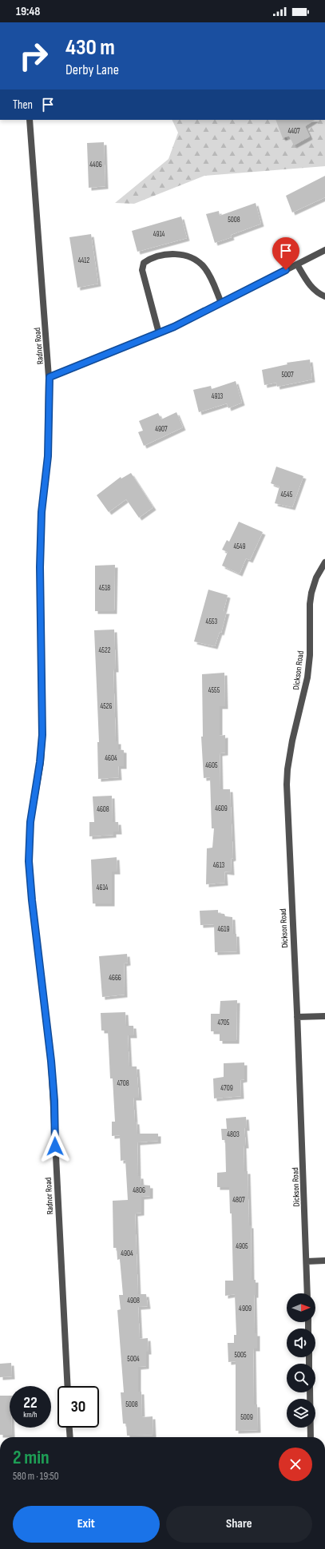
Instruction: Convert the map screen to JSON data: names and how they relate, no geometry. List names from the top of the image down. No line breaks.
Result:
{"streets":{"street":["Radnor Road","Dickson Road"]},"house_numbers":["4407","4406","5008","4914","4412","5007","4913","4907","4545","4549","4518","4553","4522","4555","4526","4604","4605","4609","4608","4613","4614","4619","4666","4705","4708","4709","4803","4806","4807","4905","4904","4908","4909","5005","5004","5008","5009"],"north":"right","page":{"status":"19:48","turn":["430 m","Derby Lane"],"then":"Then","speed":"22 km/h","limit":"30","heading":["2 min","580 m · 19:50"],"buttons":["Exit","Share"]}}
